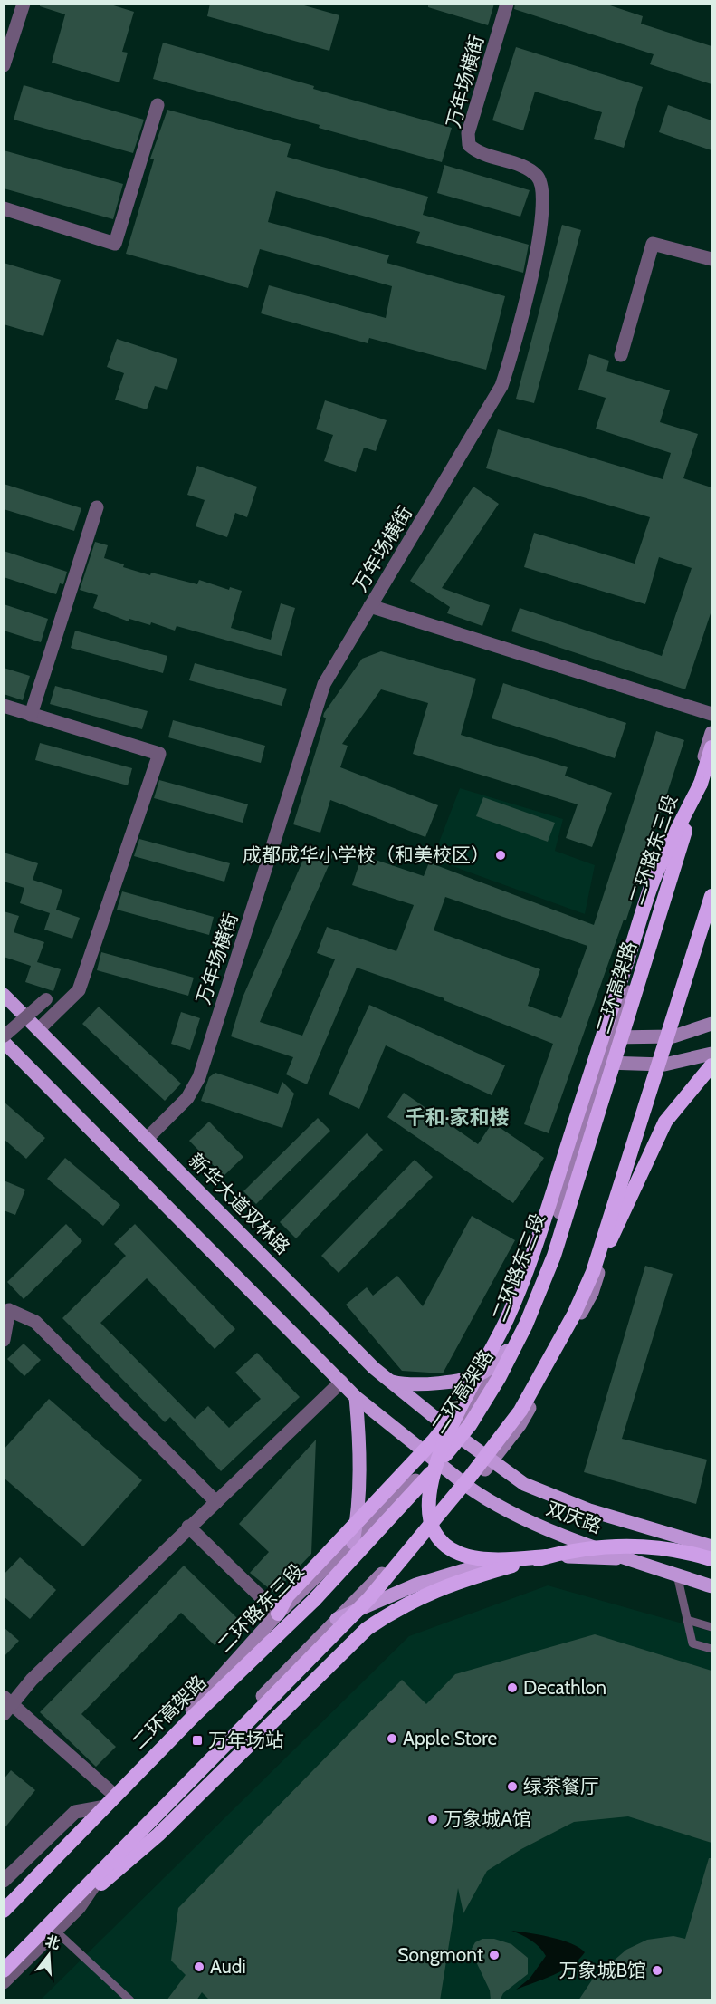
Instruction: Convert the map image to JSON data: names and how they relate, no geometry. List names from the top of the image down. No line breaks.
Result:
{"streets":{"highway":["二环高架路"],"main road":["二环路东三段","新华大道双林路","双庆路"],"street":["万年场横街"]},"crossings":[["万年场横街","新华大道双林路"],["二环路东三段","新华大道双林路"],["二环路东三段","双庆路"],["新华大道双林路","双庆路"]],"districts":["千和·家和楼"],"places":{"other":["成都成华小学校（和美校区）","Decathlon","Apple Store","绿茶餐厅","万象城A馆","Songmont","Audi","万象城B馆"],"transit":["万年场站"]},"north":"top"}
